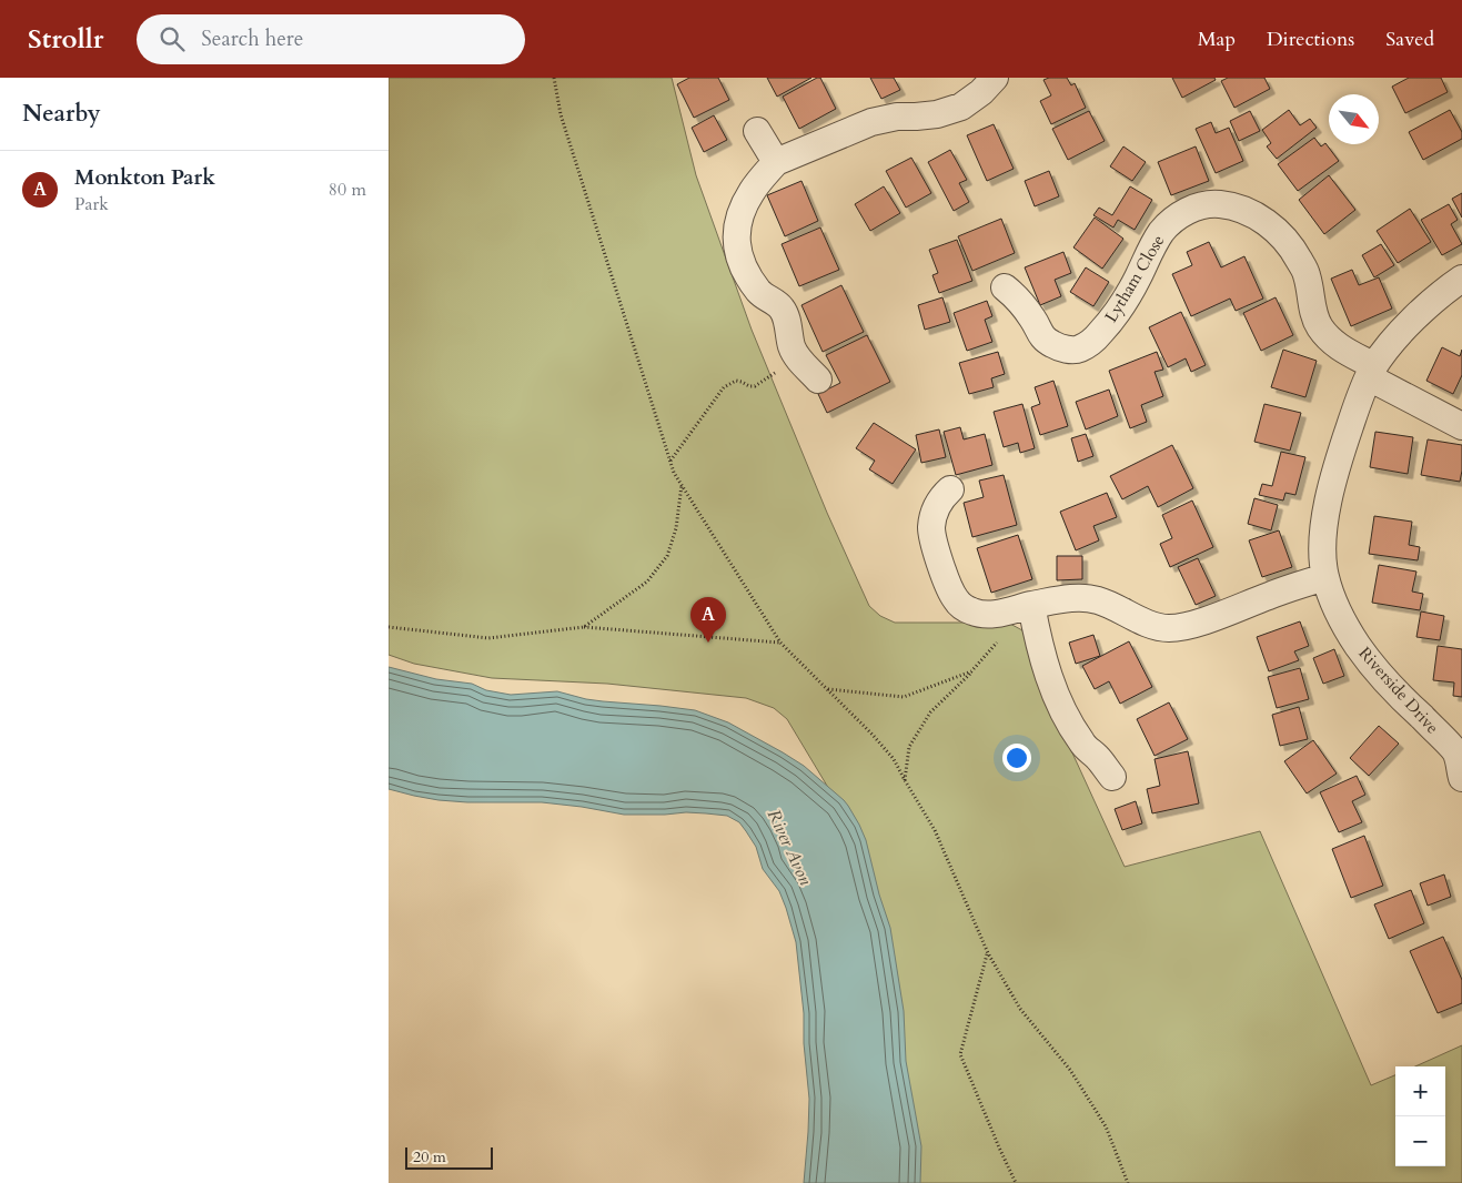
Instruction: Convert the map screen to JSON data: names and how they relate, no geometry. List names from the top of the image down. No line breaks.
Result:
{"streets":{"street":["Lytham Close","Riverside Drive"]},"crossings":[["Lytham Close","Riverside Drive"]],"water":["River Avon"],"scale_bar":"20 m","north":"bottom right","page":{"header":"Strollr","search":"Search here","nav":["Map","Directions","Saved"],"heading":"Nearby","list":[{"mark":"A","name":"Monkton Park","note":"Park","value":"80 m"}],"pins":"A","map_buttons":["+","−"],"scale":"20 m"}}
